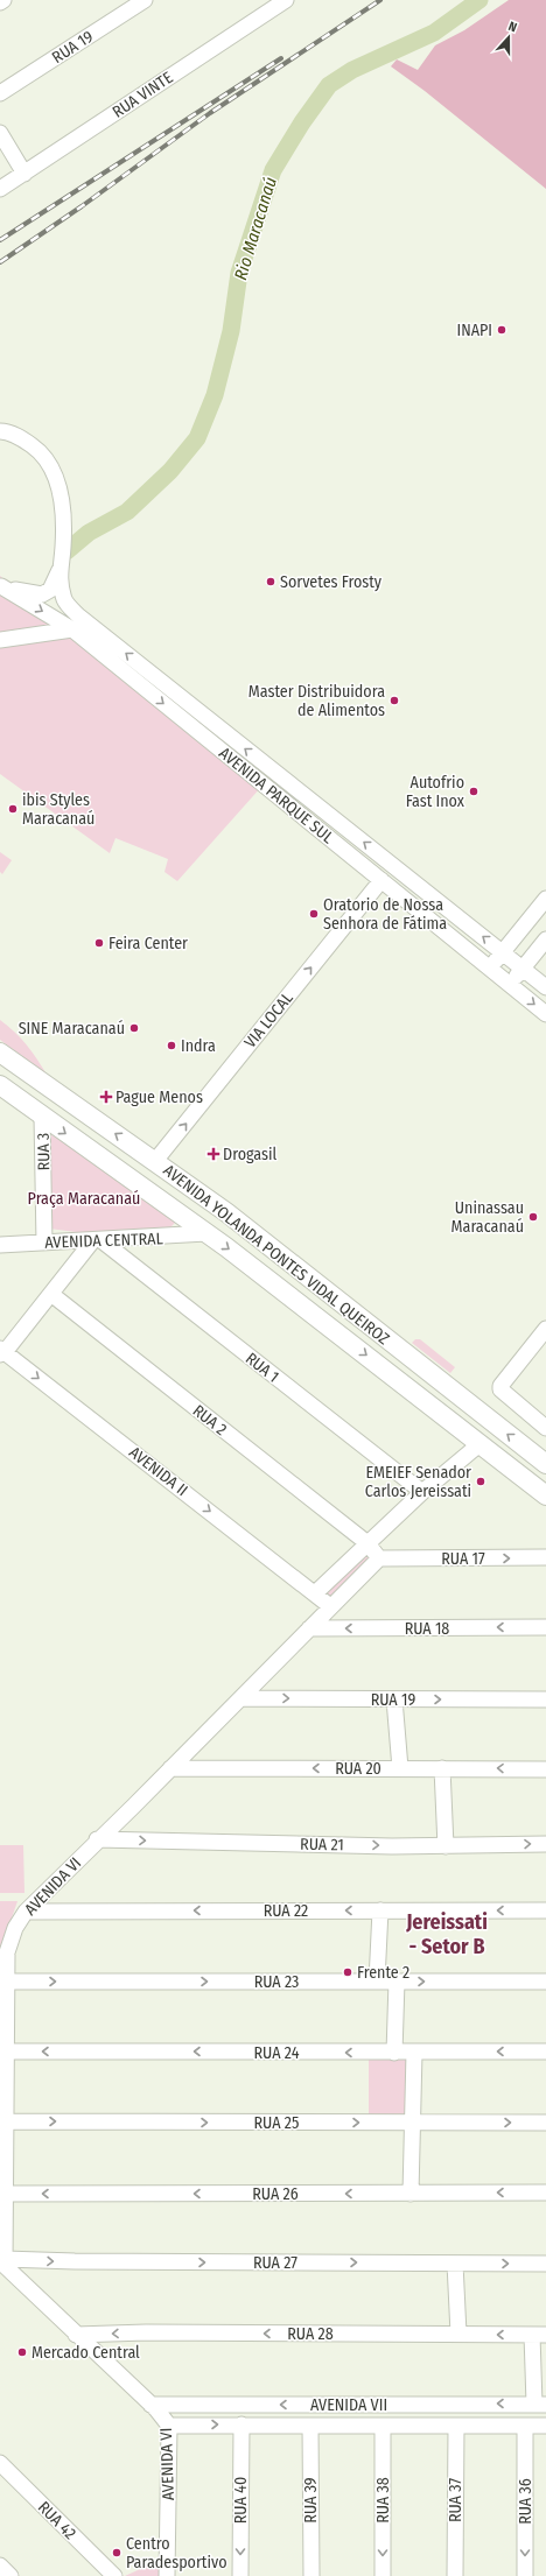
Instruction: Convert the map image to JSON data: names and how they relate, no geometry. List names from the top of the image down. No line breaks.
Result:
{"streets":{"main road":["AVENIDA YOLANDA PONTES VIDAL QUEIROZ"],"street":["RUA 19","RUA VINTE","AVENIDA PARQUE SUL","VIA LOCAL","RUA 3","AVENIDA CENTRAL","RUA 1","RUA 2","AVENIDA II","RUA 17","RUA 18","RUA 20","RUA 21","AVENIDA VI","RUA 22","RUA 23","RUA 24","RUA 25","RUA 26","RUA 27","RUA 28","AVENIDA VII","RUA 40","RUA 39","RUA 38","RUA 37","RUA 36","RUA 42"]},"crossings":[["RUA 19","AVENIDA VI"],["AVENIDA PARQUE SUL","VIA LOCAL"],["VIA LOCAL","AVENIDA YOLANDA PONTES VIDAL QUEIROZ"],["RUA 3","AVENIDA CENTRAL"],["RUA 3","AVENIDA YOLANDA PONTES VIDAL QUEIROZ"],["AVENIDA CENTRAL","AVENIDA YOLANDA PONTES VIDAL QUEIROZ"],["AVENIDA CENTRAL","RUA 1"],["RUA 2","RUA 17"],["RUA 2","AVENIDA VI"],["AVENIDA II","AVENIDA VI"],["RUA 17","AVENIDA VI"],["RUA 18","AVENIDA VI"],["RUA 20","AVENIDA VI"],["RUA 21","AVENIDA VI"],["AVENIDA VI","RUA 22"],["AVENIDA VI","RUA 23"],["AVENIDA VI","RUA 24"],["AVENIDA VI","RUA 25"],["AVENIDA VI","RUA 26"],["AVENIDA VI","RUA 27"],["AVENIDA VI","RUA 28"],["AVENIDA VI","AVENIDA VII"],["AVENIDA VII","RUA 40"],["AVENIDA VII","RUA 39"],["AVENIDA VII","RUA 38"],["AVENIDA VII","RUA 37"],["AVENIDA VII","RUA 36"]],"one_way":["RUA 19","VIA LOCAL","AVENIDA II","RUA 17","RUA 18","RUA 20","RUA 21","RUA 22","RUA 23","RUA 24","RUA 25","RUA 26","RUA 27","RUA 28","RUA 40","RUA 38","RUA 36"],"districts":["Jereissati - Setor B"],"water":["Rio Maracanaú"],"parks":["Praça Maracanaú"],"places":{"other":["INAPI","Sorvetes Frosty","Master Distribuidora de Alimentos","Autofrio Fast Inox","ibis Styles Maracanaú","Oratorio de Nossa Senhora de Fátima","Feira Center","SINE Maracanaú","Indra","Uninassau Maracanaú","EMEIEF Senador Carlos Jereissati","Frente 2","Mercado Central","Centro Paradesportivo"],"health":["Pague Menos","Drogasil"]},"north":"top"}
